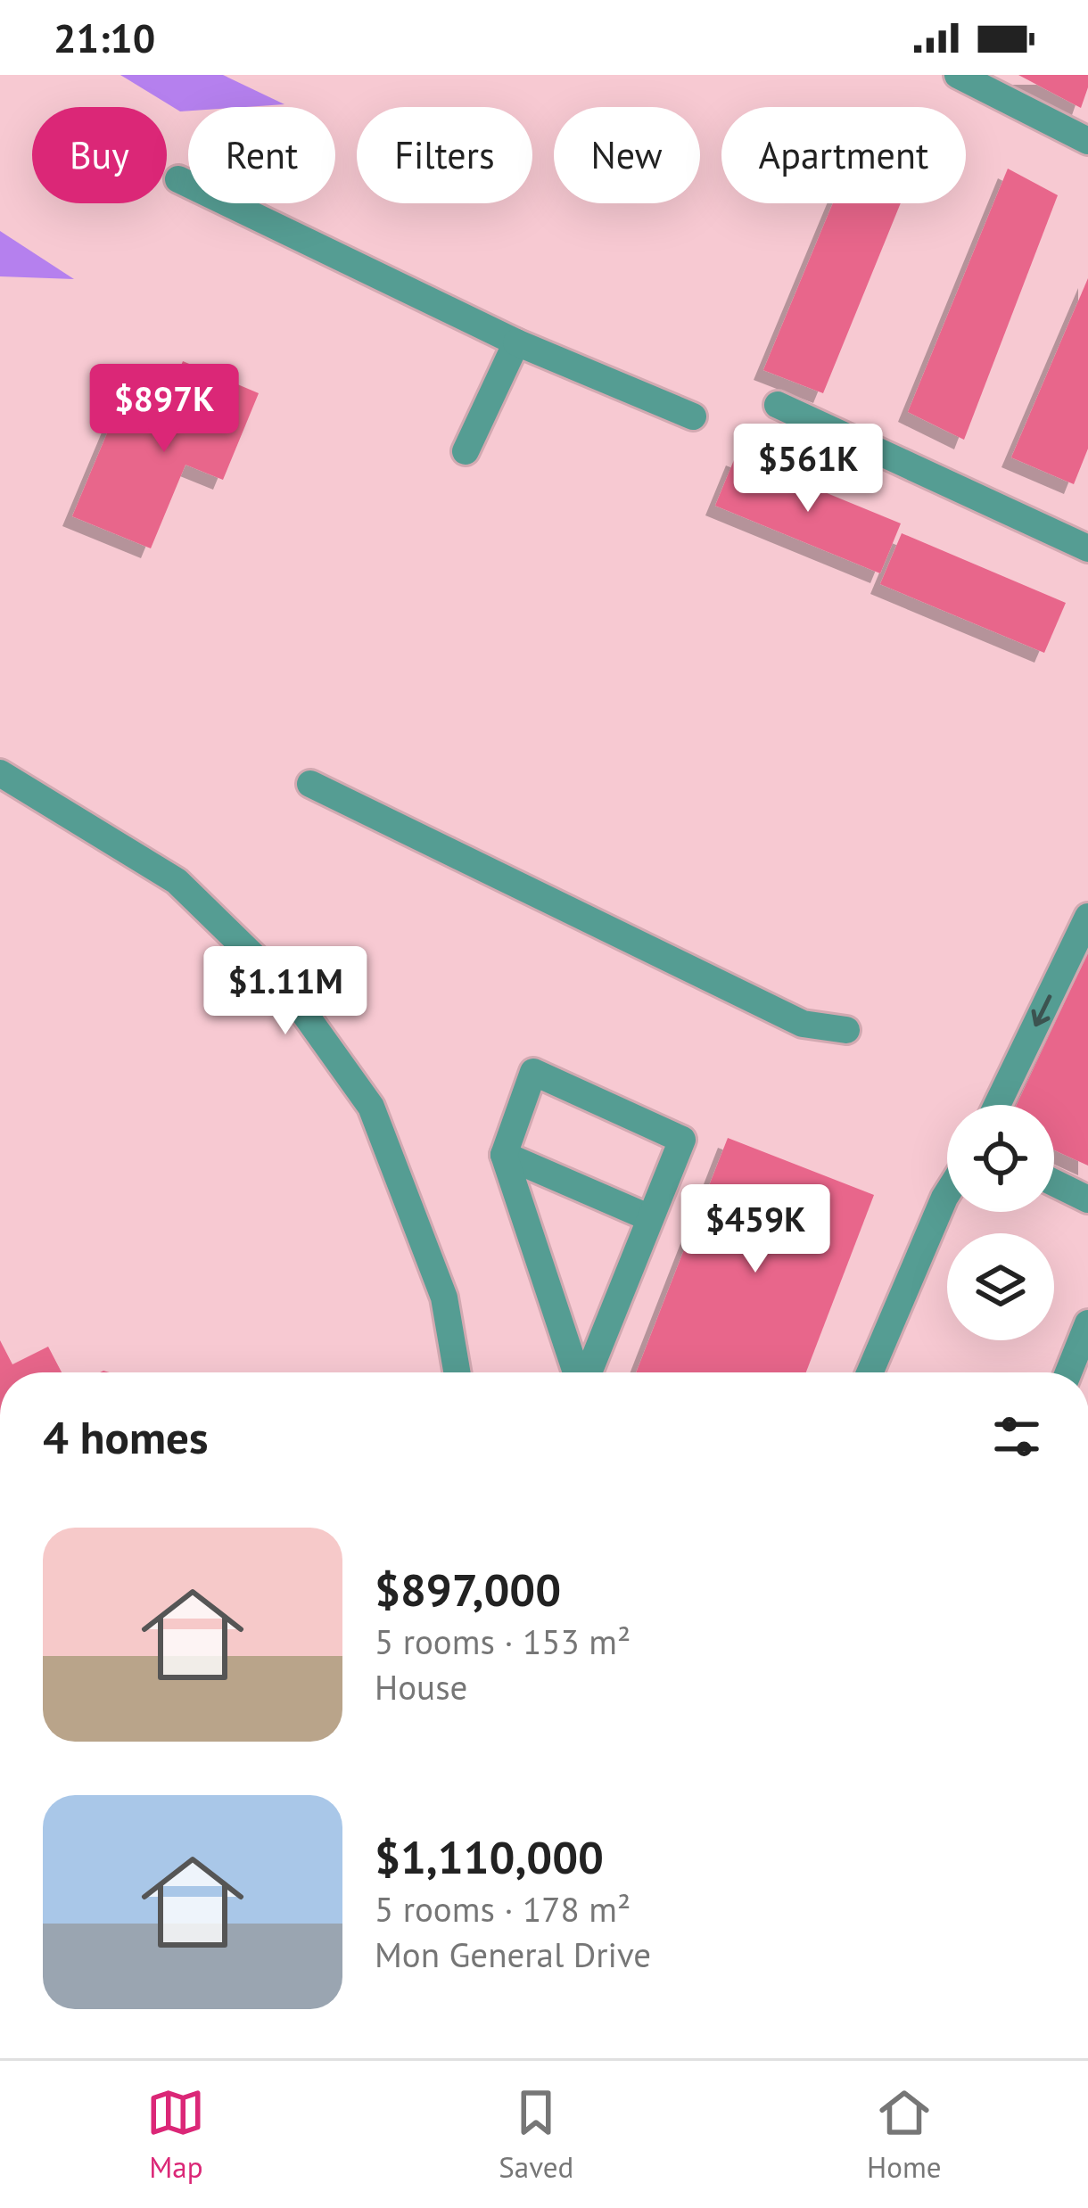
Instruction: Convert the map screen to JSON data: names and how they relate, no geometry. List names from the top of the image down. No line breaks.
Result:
{"page":{"status":"21:10","chip":["Buy","Rent","Filters","New","Apartment"],"price":["$897K","$561K","$1.11M","$459K"],"heading":"4 homes","list":[{"name":"$897,000","note":"5 rooms · 153 m² · House"},{"name":"$1,110,000","note":"5 rooms · 178 m² · Mon General Drive"}],"tabs":["Map","Saved","Home"]}}
